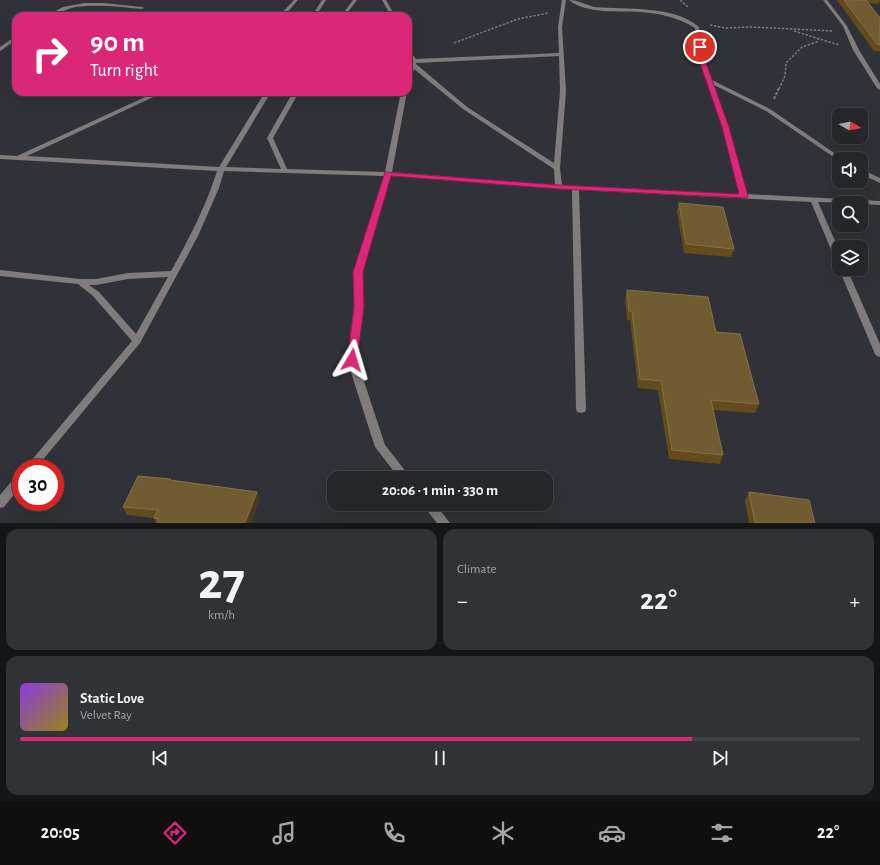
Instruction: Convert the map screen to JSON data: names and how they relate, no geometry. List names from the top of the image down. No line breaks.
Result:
{"north":"right","page":{"turn":["90 m","Turn right"],"limit":"30","trip":"20:06 · 1 min · 330 m","tile":[["27","km/h"],"Climate"],"heat":["−","22°","+"],"song":["Static Love","Velvet Ray"],"tabs":["20:05","22°"]}}
